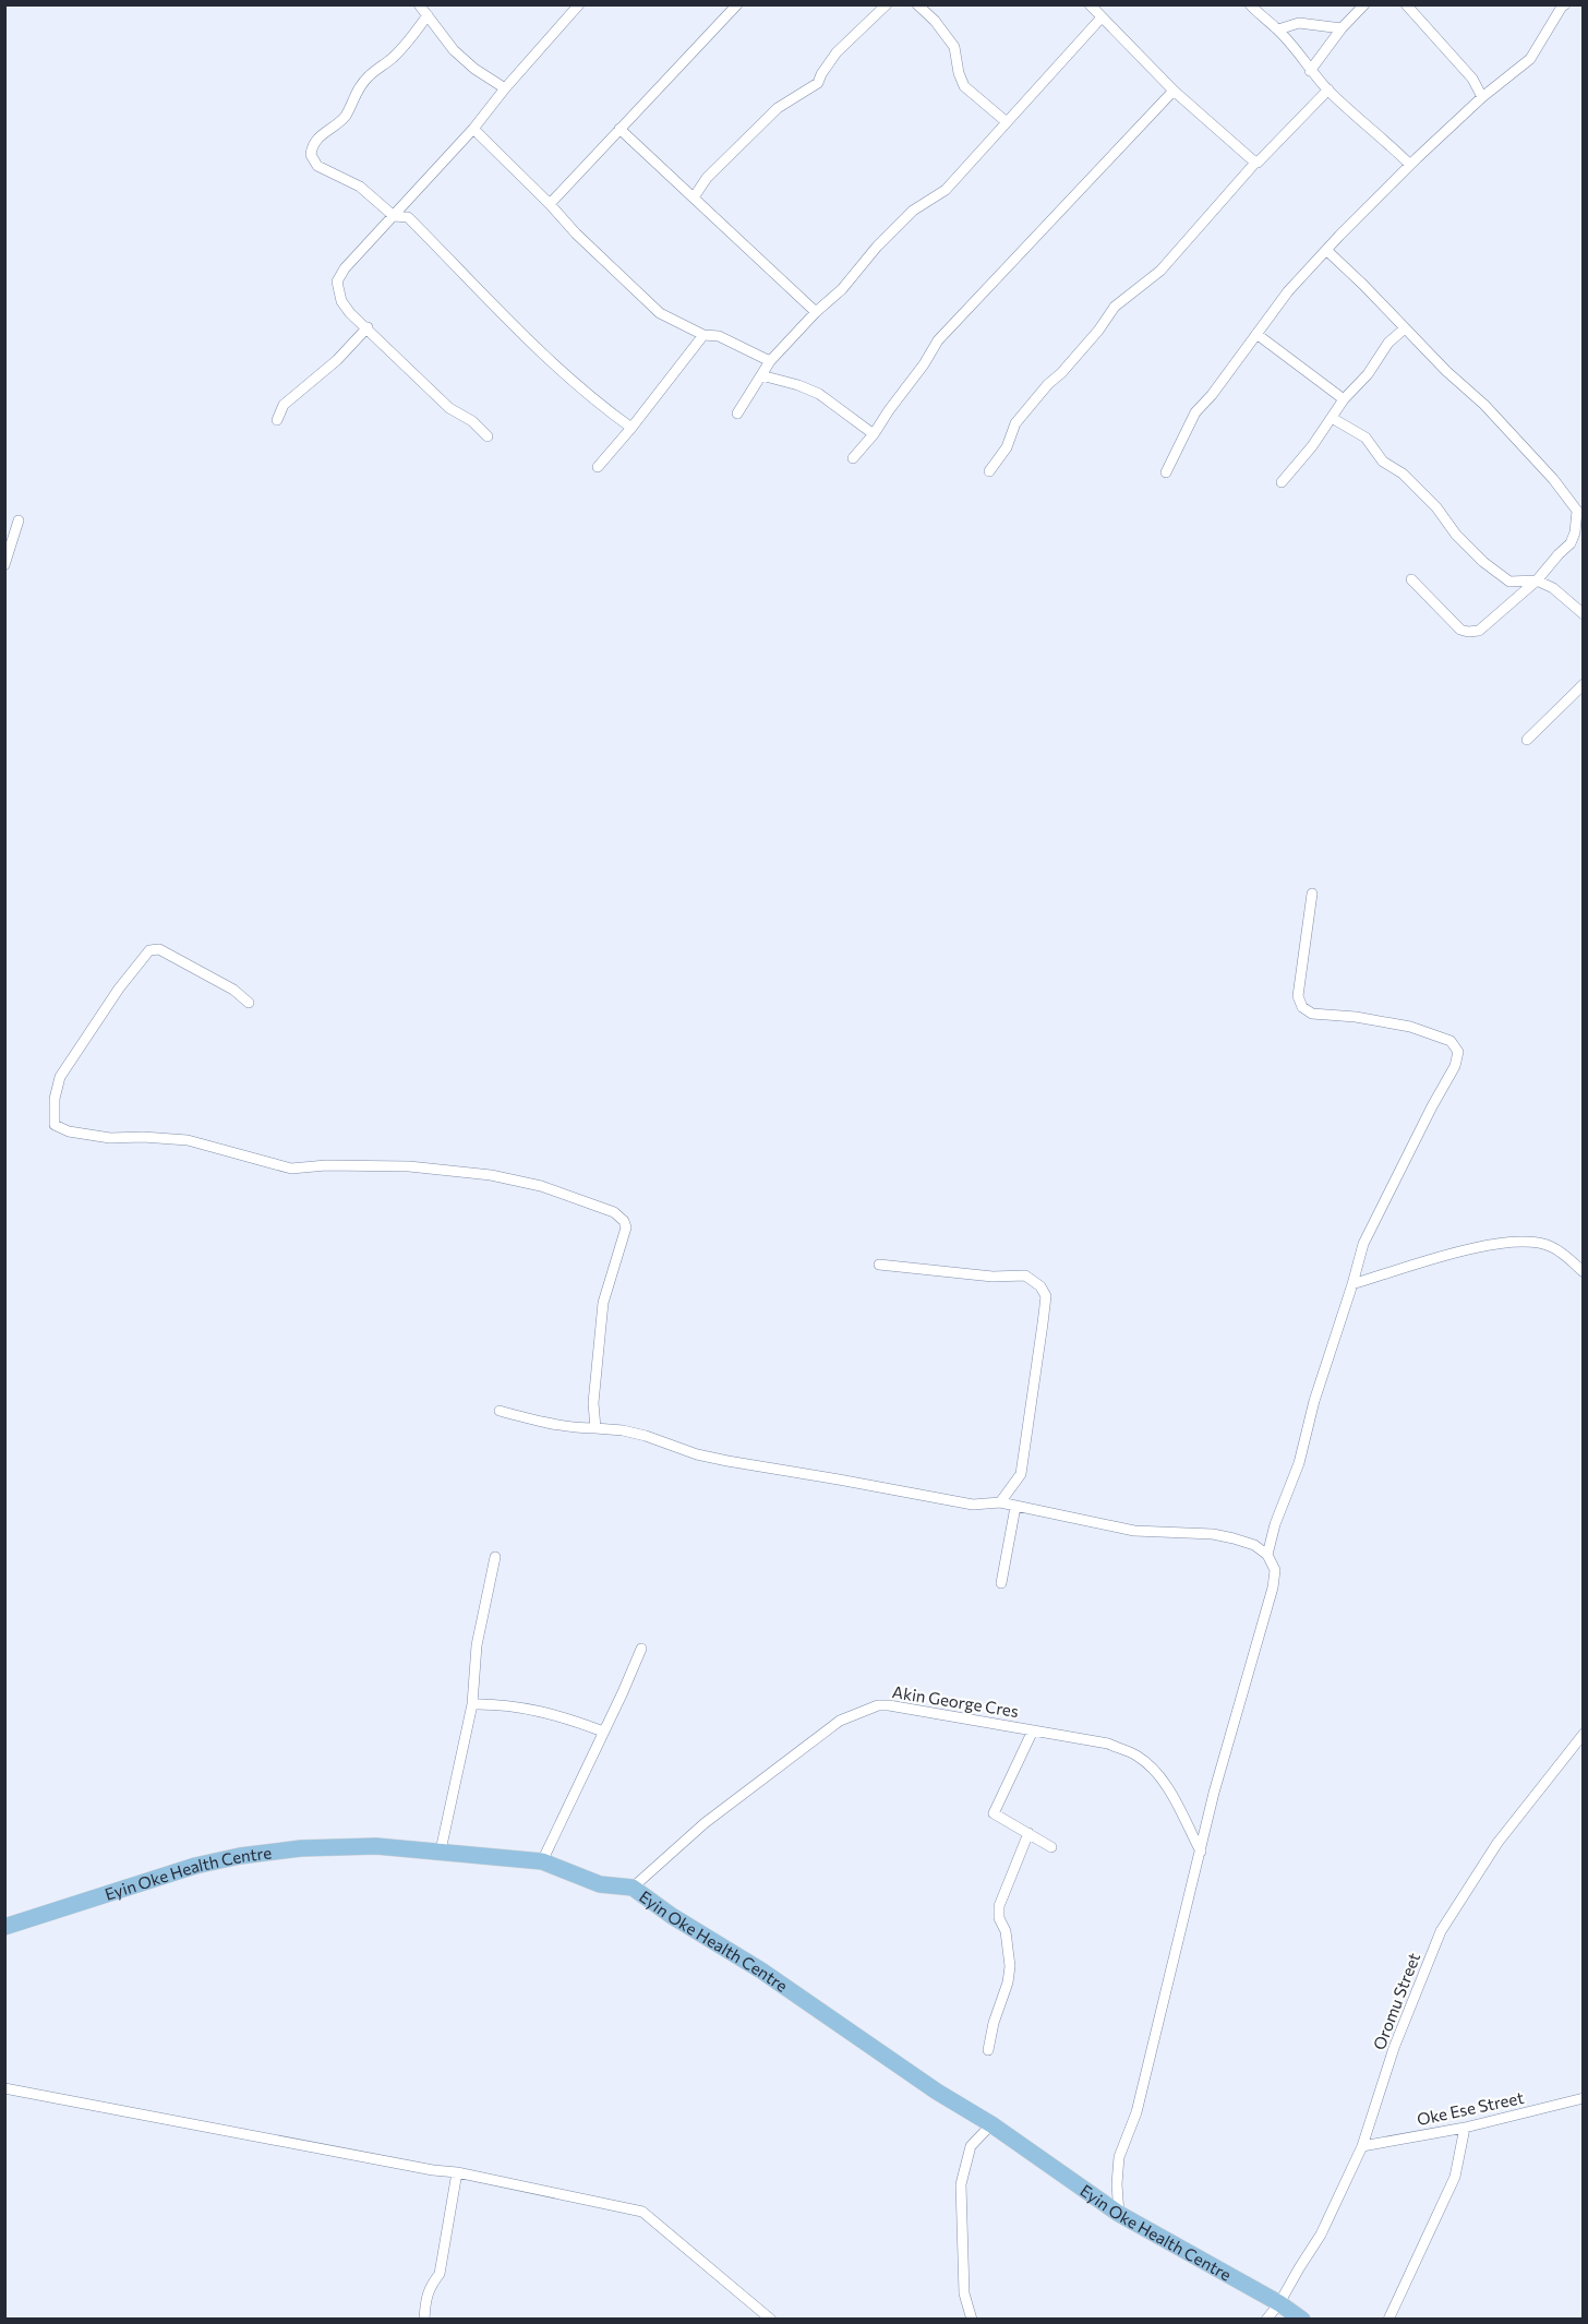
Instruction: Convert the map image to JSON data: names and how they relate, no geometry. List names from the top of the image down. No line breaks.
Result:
{"streets":{"main road":["Eyin Oke Health Centre"],"street":["Akin George Cres","Oromu Street","Oke Ese Street"]},"crossings":[["Akin George Cres","Eyin Oke Health Centre"],["Eyin Oke Health Centre","Oromu Street"],["Oromu Street","Oke Ese Street"]]}
